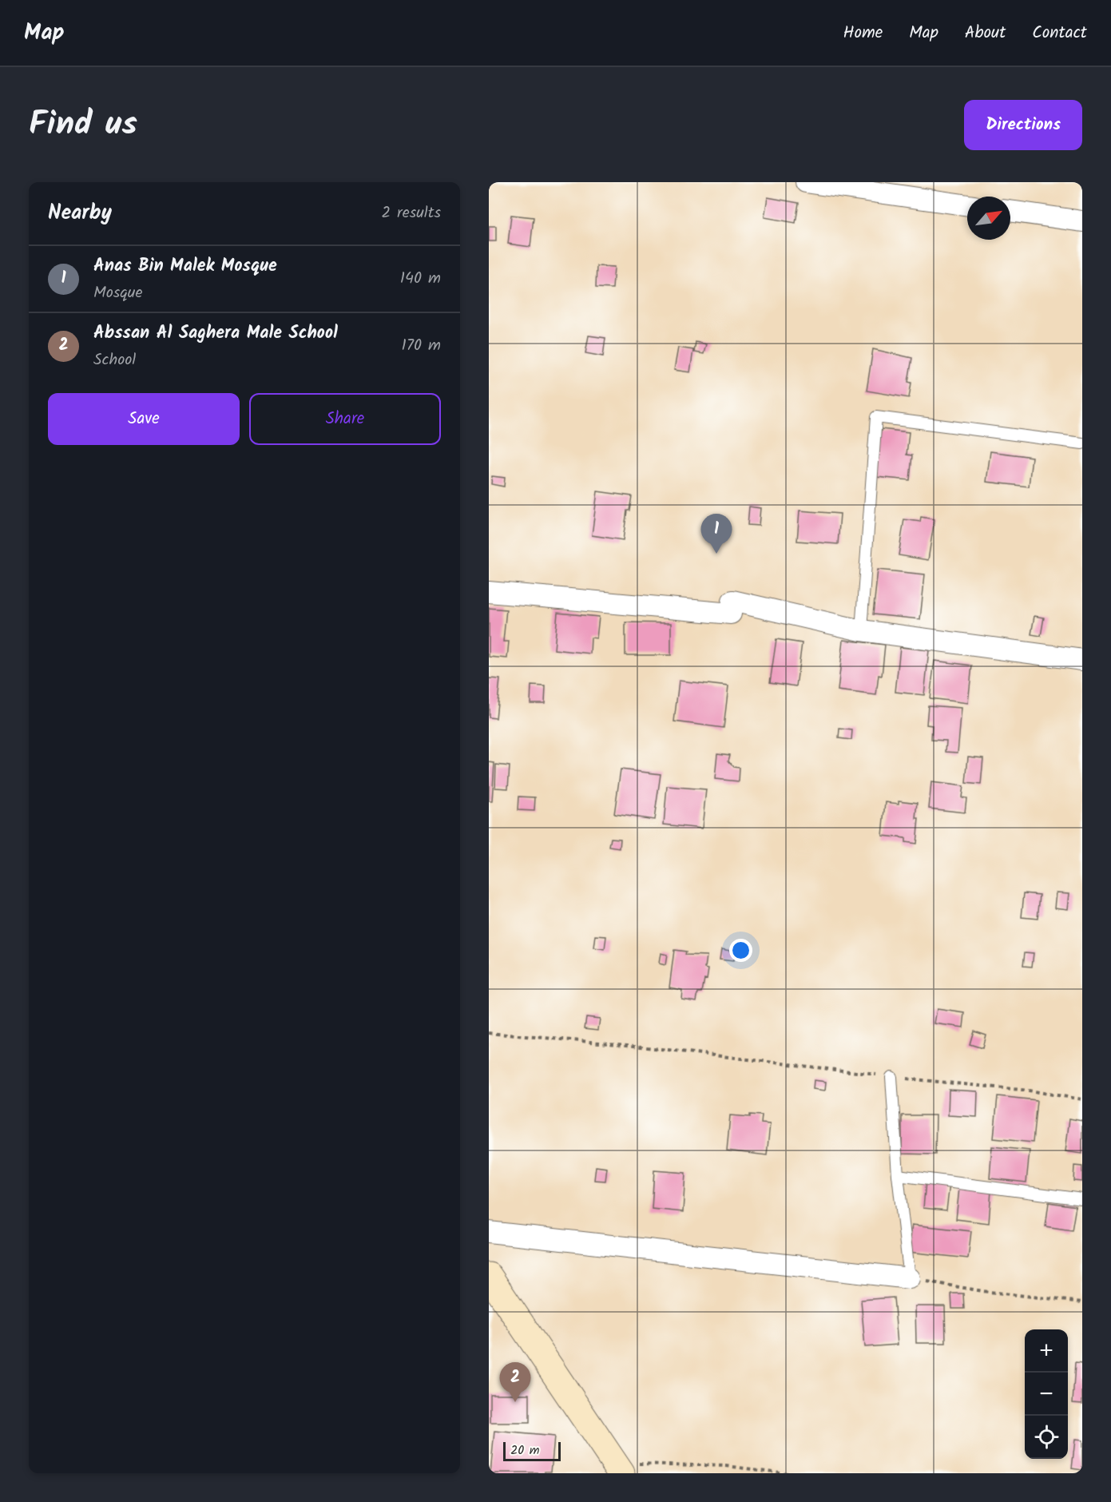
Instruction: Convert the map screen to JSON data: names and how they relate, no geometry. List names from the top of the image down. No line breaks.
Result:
{"scale_bar":"20 m","north":"top right","page":{"header":"Map","nav":["Home","Map","About","Contact"],"title":"Find us","buttons":["Directions",["Save","Share"]],"heading":["Nearby","2 results"],"list":[{"mark":"1","name":"Anas Bin Malek Mosque","note":"Mosque","value":"140 m"},{"mark":"2","name":"Abssan Al Saghera Male School","note":"School","value":"170 m"}],"pins":["1","2"],"map_buttons":["+","−"],"scale":"20 m"}}
